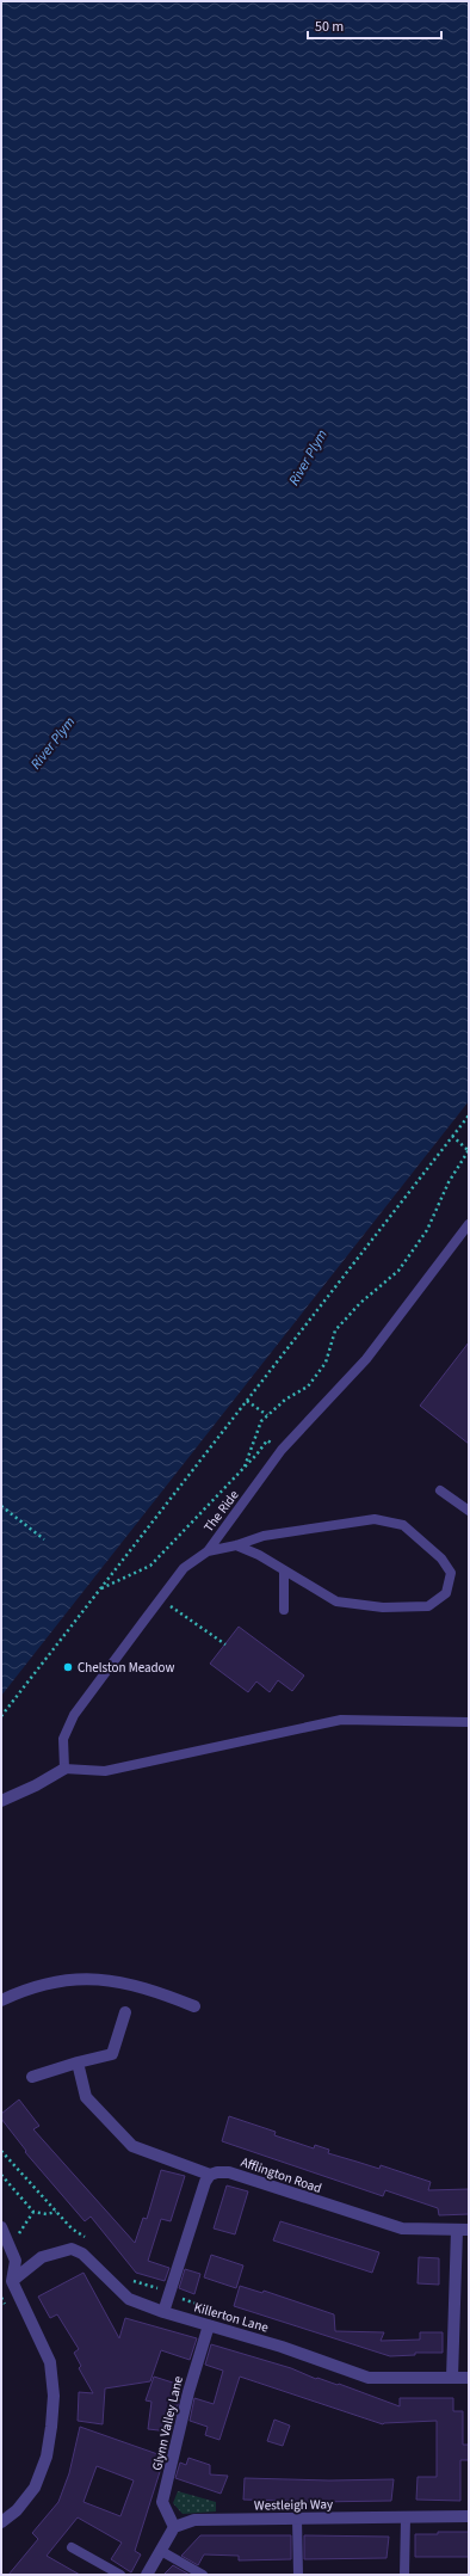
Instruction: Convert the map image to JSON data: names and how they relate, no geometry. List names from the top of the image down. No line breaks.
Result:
{"streets":{"street":["Afflington Road","Killerton Lane","Glynn Valley Lane","Westleigh Way"],"lane":["The Ride"]},"crossings":[["Afflington Road","Killerton Lane"],["Killerton Lane","Glynn Valley Lane"],["Glynn Valley Lane","Westleigh Way"]],"water":["River Plym"],"places":["Chelston Meadow"],"scale_bar":"50 m"}
